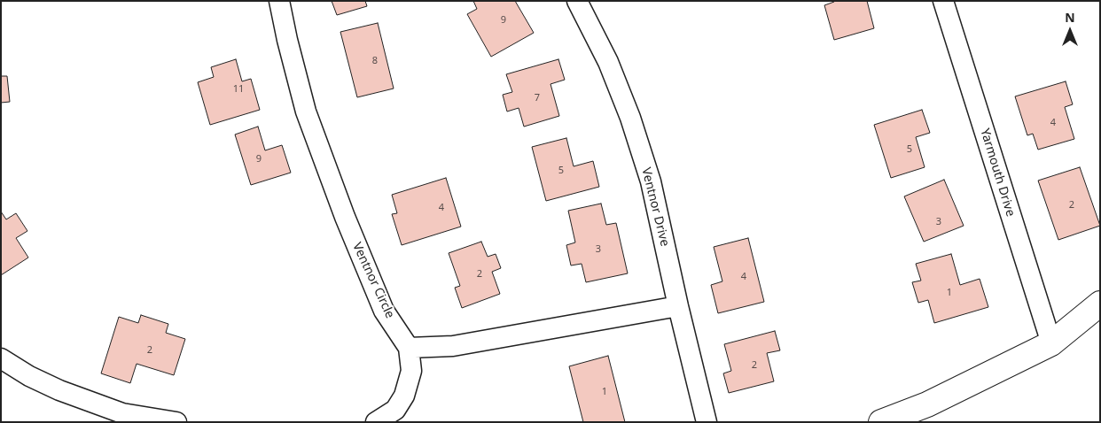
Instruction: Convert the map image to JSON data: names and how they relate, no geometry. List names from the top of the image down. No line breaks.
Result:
{"streets":{"street":["Yarmouth Drive","Ventnor Drive","Ventnor Circle"]},"house_numbers":["9","8","11","7","4","5","9","5","2","4","3","3","2","4","1","2","2","1"],"north":"top"}
